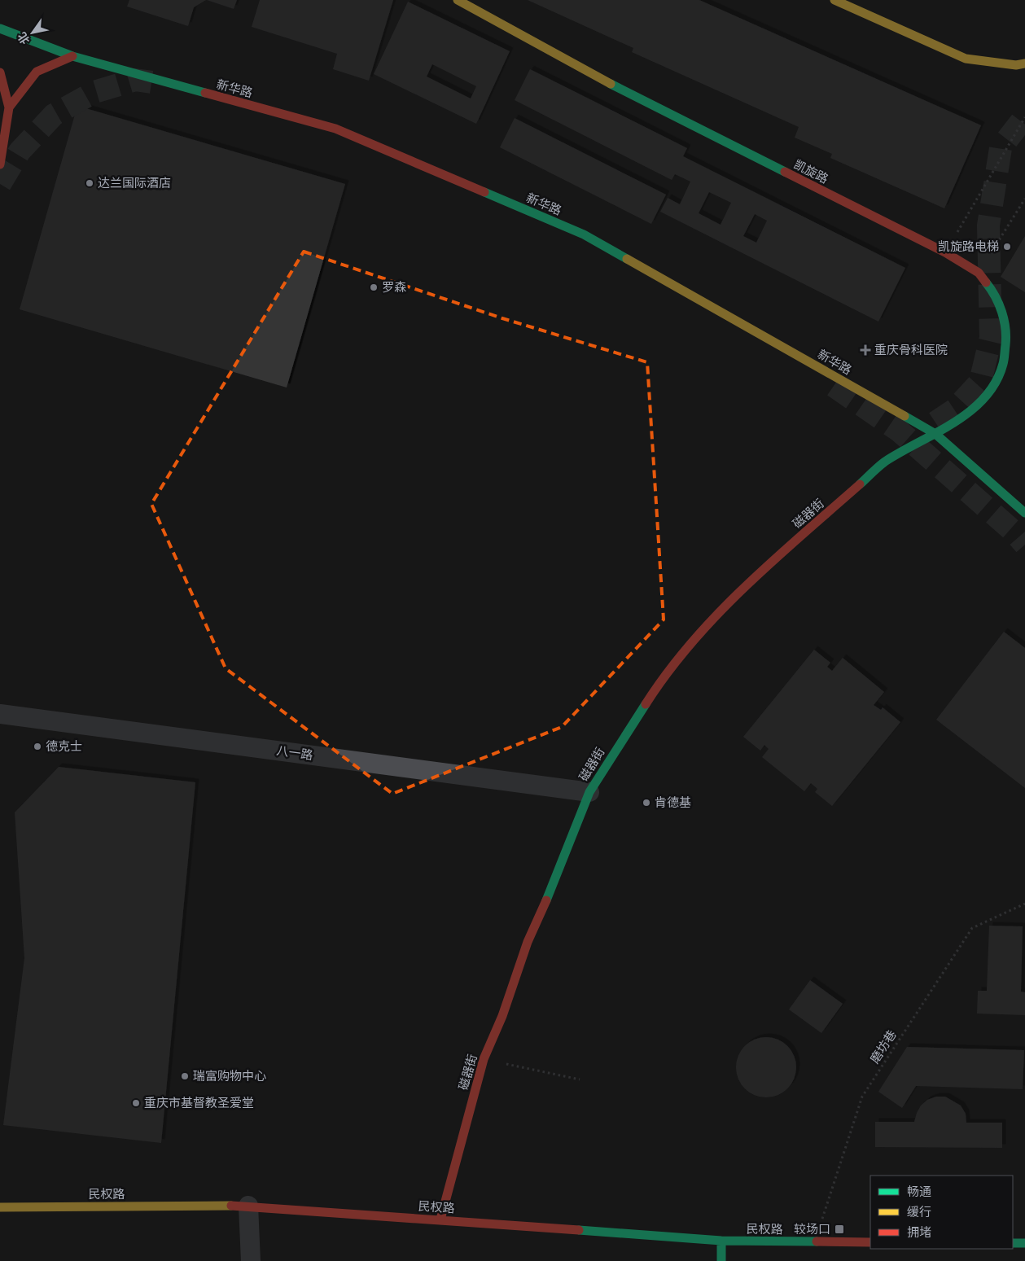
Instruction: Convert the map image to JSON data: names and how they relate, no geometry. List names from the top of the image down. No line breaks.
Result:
{"streets":{"main road":["新华路","凯旋路","磁器街","民权路"],"street":["八一路"],"path":["磨坊巷"]},"crossings":[["新华路","凯旋路"],["新华路","磁器街"],["凯旋路","磁器街"],["磁器街","八一路"],["磁器街","民权路"],["磨坊巷","民权路"]],"places":{"other":["达兰国际酒店","凯旋路电梯","罗森","德克士","肯德基","瑞富购物中心","重庆市基督教圣爱堂"],"health":["重庆骨科医院"],"transit":["较场口"]},"legend":["畅通","缓行","拥堵"],"north":"bottom left"}
